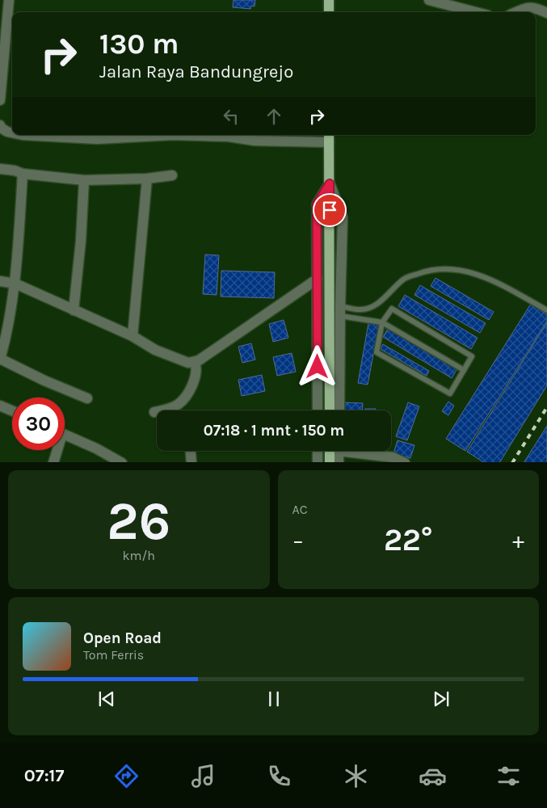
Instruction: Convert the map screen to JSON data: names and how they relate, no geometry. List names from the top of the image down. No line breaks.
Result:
{"page":{"turn":["130 m","Jalan Raya Bandungrejo"],"limit":"30","trip":"07:18 · 1 mnt · 150 m","tile":[["26","km/h"],"AC"],"heat":["−","22°","+"],"song":["Open Road","Tom Ferris"],"tabs":"07:17"}}
